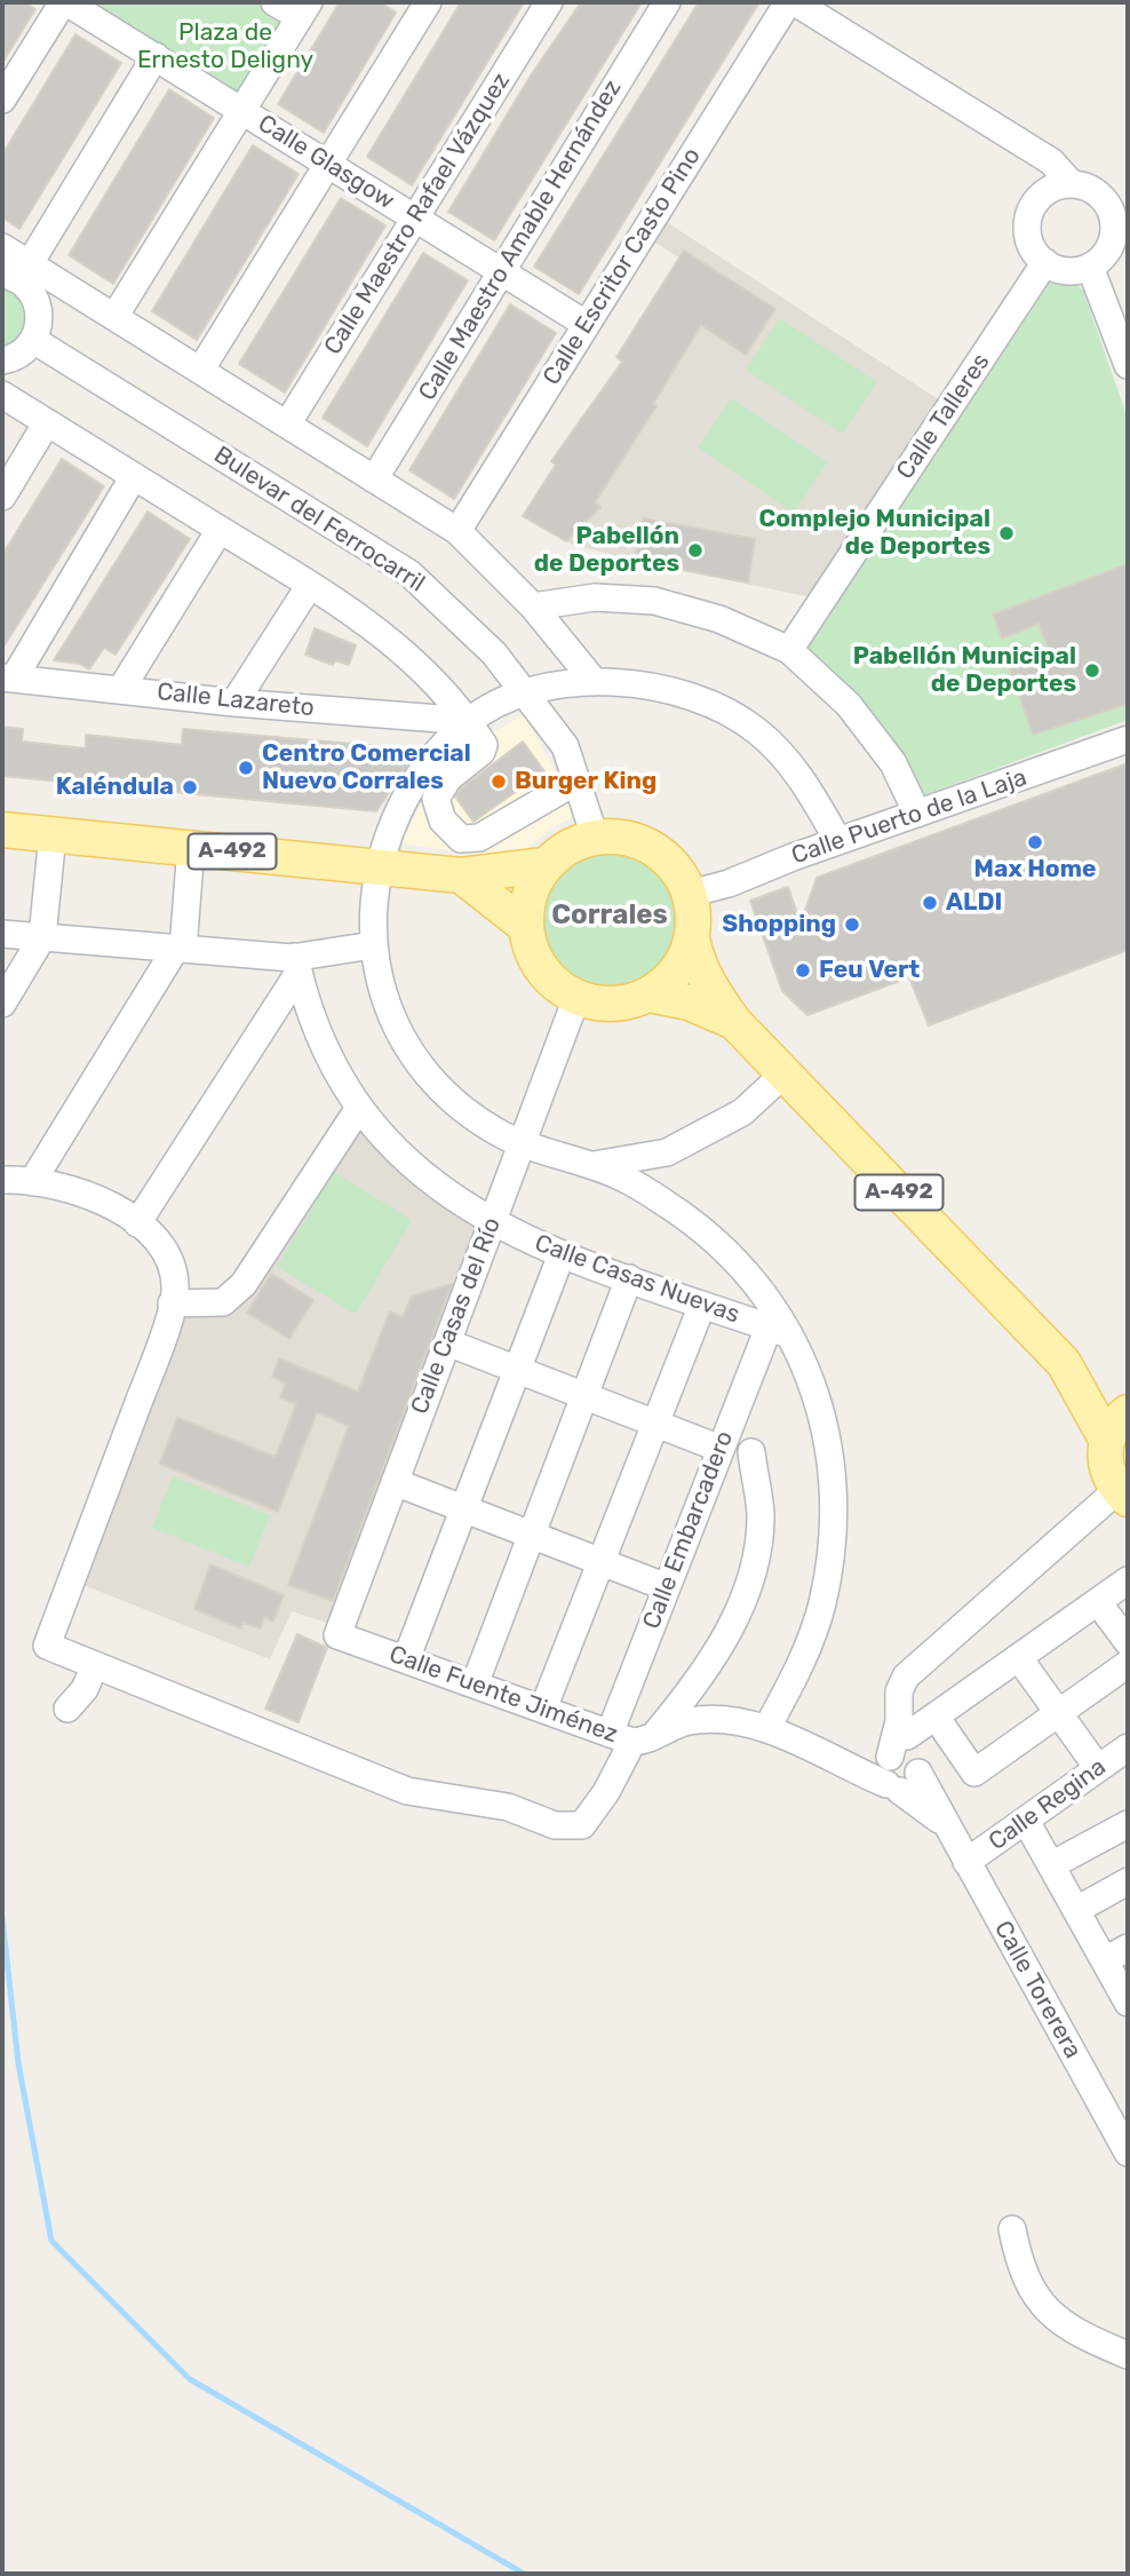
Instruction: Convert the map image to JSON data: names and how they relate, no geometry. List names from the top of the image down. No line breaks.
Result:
{"streets":{"main road":["A-492"],"street":["Calle Glasgow","Calle Maestro Rafael Vázquez","Calle Maestro Amable Hernández","Calle Escritor Casto Pino","Calle Talleres","Bulevar del Ferrocarril","Calle Lazareto","Calle Puerto de la Laja","Calle Casas Nuevas","Calle Casas del Río","Calle Embarcadero","Calle Fuente Jiménez","Calle Regina","Calle Torerera"]},"crossings":[["Calle Glasgow","Calle Maestro Rafael Vázquez"],["Calle Glasgow","Calle Maestro Amable Hernández"],["Calle Glasgow","Calle Escritor Casto Pino"],["Bulevar del Ferrocarril","Calle Puerto de la Laja"],["Bulevar del Ferrocarril","A-492"],["Bulevar del Ferrocarril","Calle Casas del Río"],["Calle Puerto de la Laja","A-492"],["Calle Puerto de la Laja","Calle Casas del Río"],["A-492","Calle Casas del Río"],["Calle Casas Nuevas","Calle Casas del Río"],["Calle Casas Nuevas","Calle Embarcadero"],["Calle Casas del Río","Calle Fuente Jiménez"],["Calle Embarcadero","Calle Fuente Jiménez"],["Calle Fuente Jiménez","Calle Torerera"],["Calle Regina","Calle Torerera"]],"districts":["Corrales"],"parks":["Plaza de Ernesto Deligny"],"places":["Complejo Municipal de Deportes","Pabellón de Deportes","Pabellón Municipal de Deportes","Centro Comercial Nuevo Corrales","Burger King","Kaléndula","Max Home","ALDI","Shopping","Feu Vert"]}
